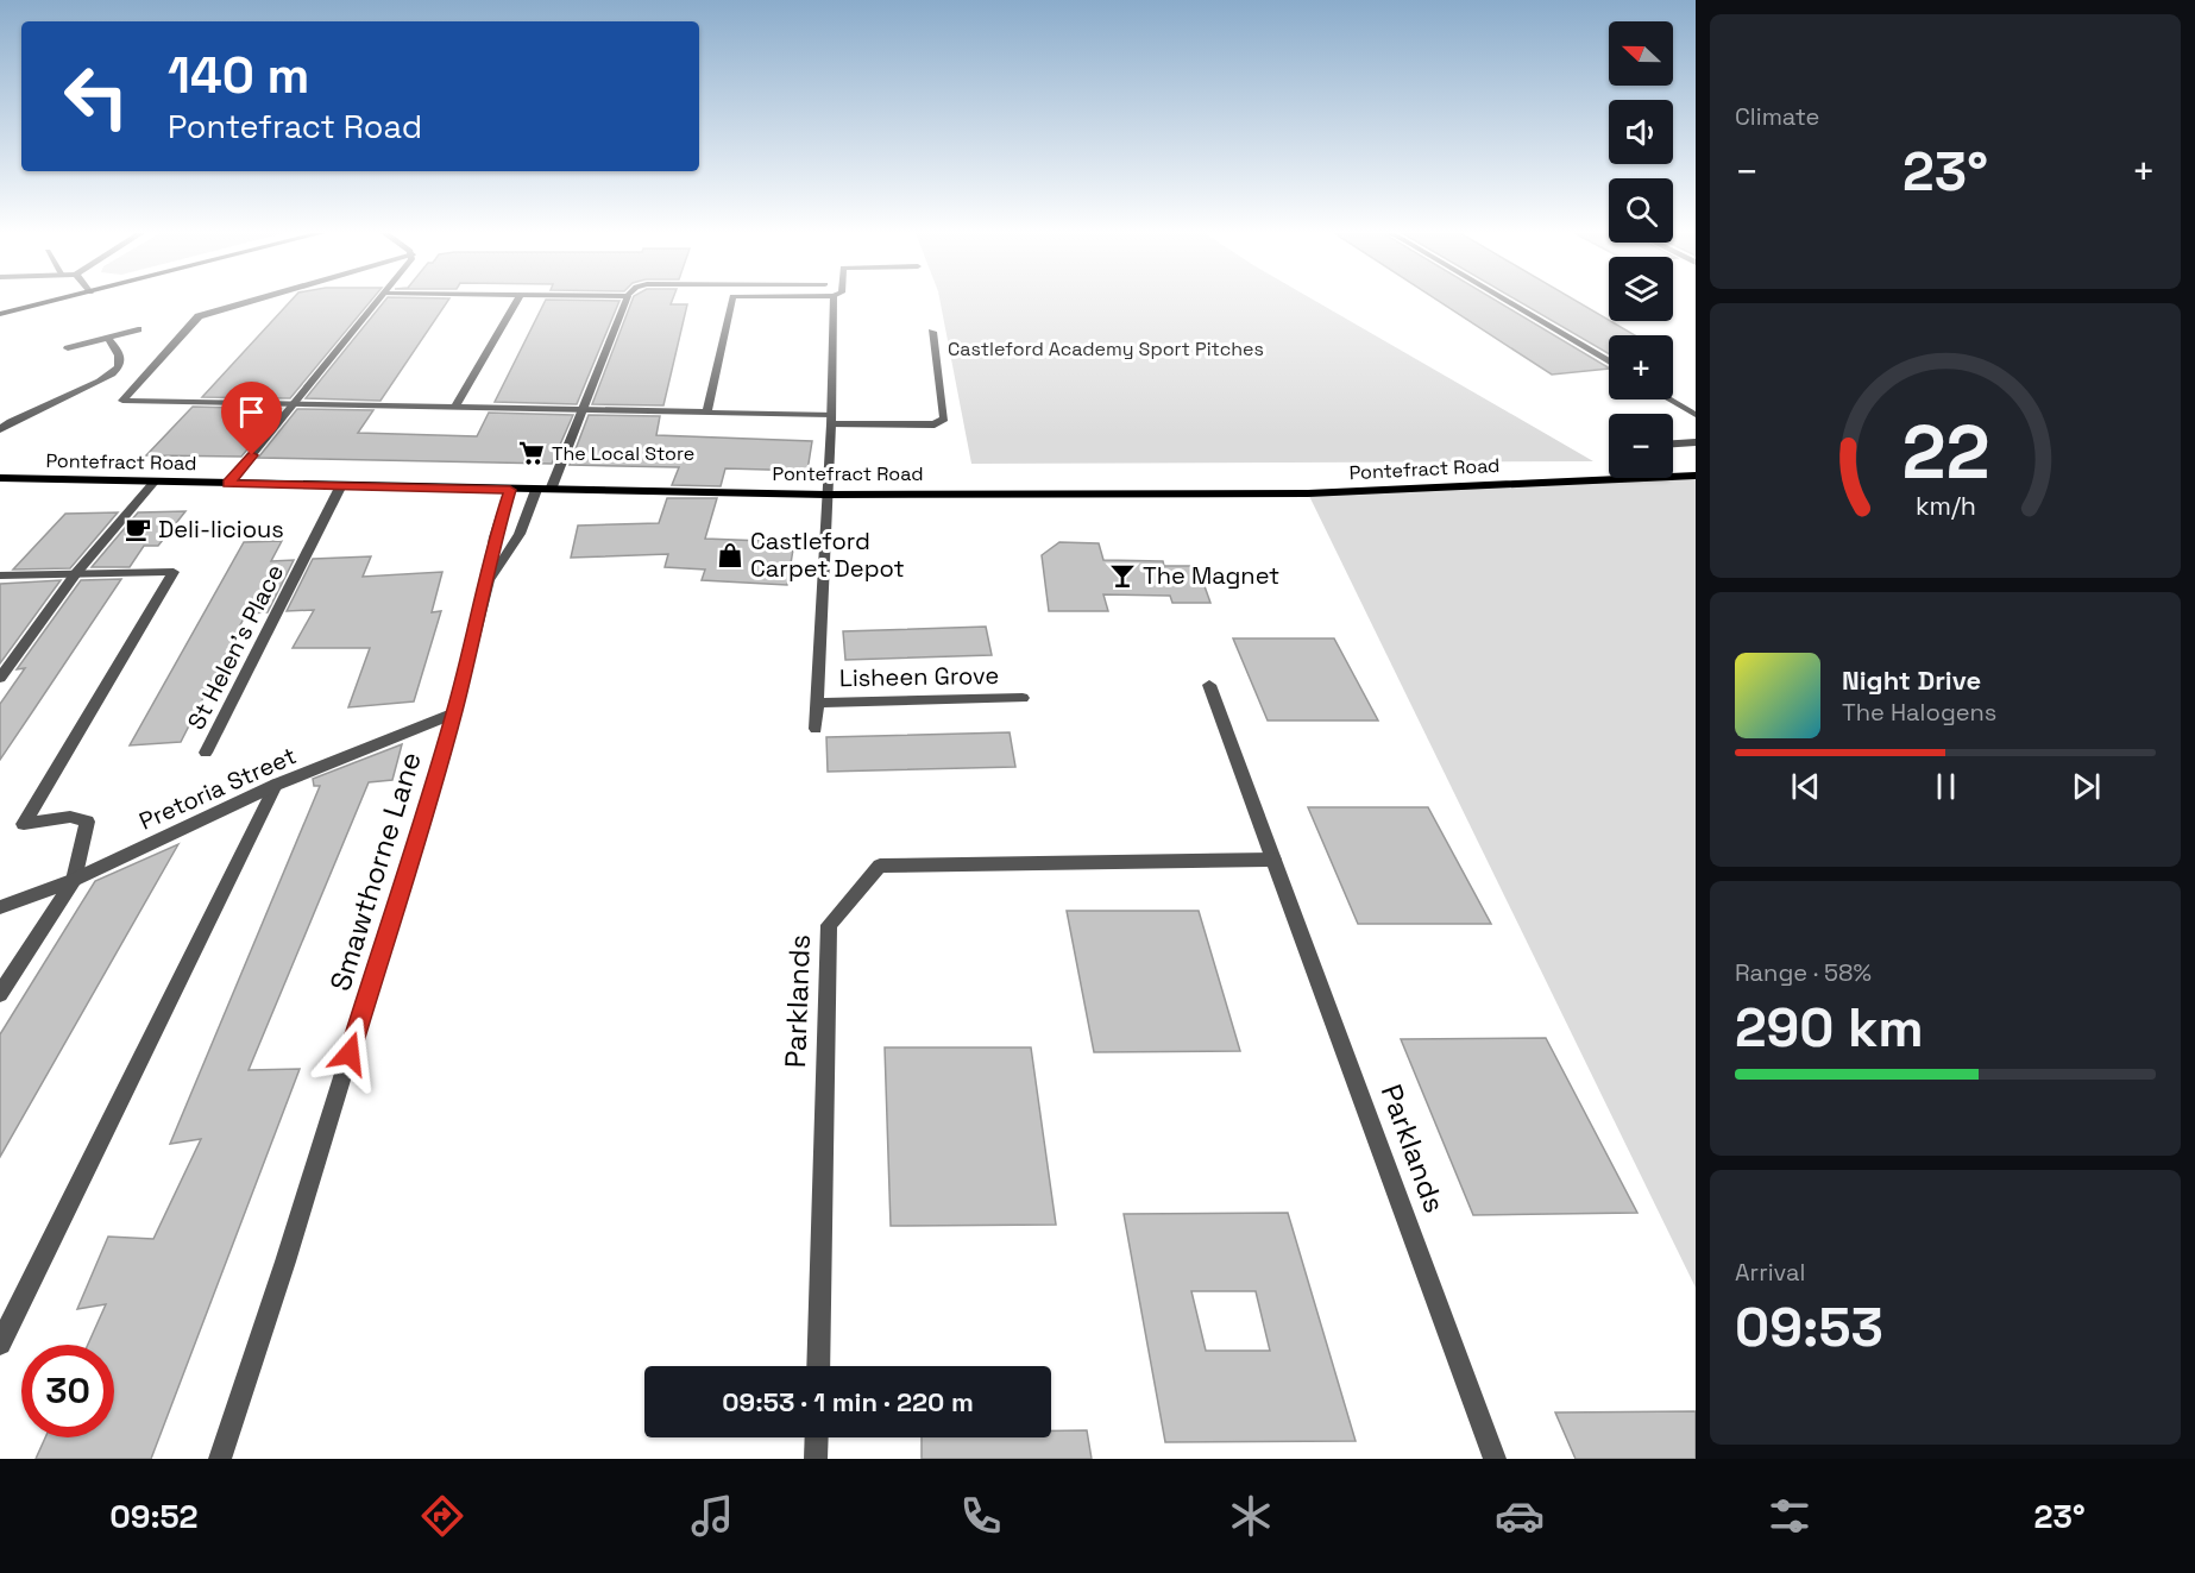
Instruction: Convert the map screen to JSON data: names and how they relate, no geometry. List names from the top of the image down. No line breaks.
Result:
{"streets":{"main road":["Pontefract Road"],"street":["St Helen's Place","Lisheen Grove","Pretoria Street","Smawthorne Lane","Parklands"]},"crossings":[["Pontefract Road","St Helen's Place"],["Pontefract Road","Lisheen Grove"],["Pontefract Road","Smawthorne Lane"],["Pretoria Street","Smawthorne Lane"]],"parks":["Castleford Academy Sport Pitches"],"places":{"supermarket":["The Local Store"],"cafe":["Deli-licious"],"shop":["Castleford Carpet Depot"],"bar":["The Magnet"]},"north":"left","page":{"tile":["Climate",["Range · 58%","290 km"],["Arrival","09:53"]],"map_buttons":["+","−"],"turn":["140 m","Pontefract Road"],"heat":["−","23°","+"],"song":["Night Drive","The Halogens"],"limit":"30","trip":"09:53 · 1 min · 220 m","tabs":["09:52","23°"],"gauge":["22","km/h"]}}
